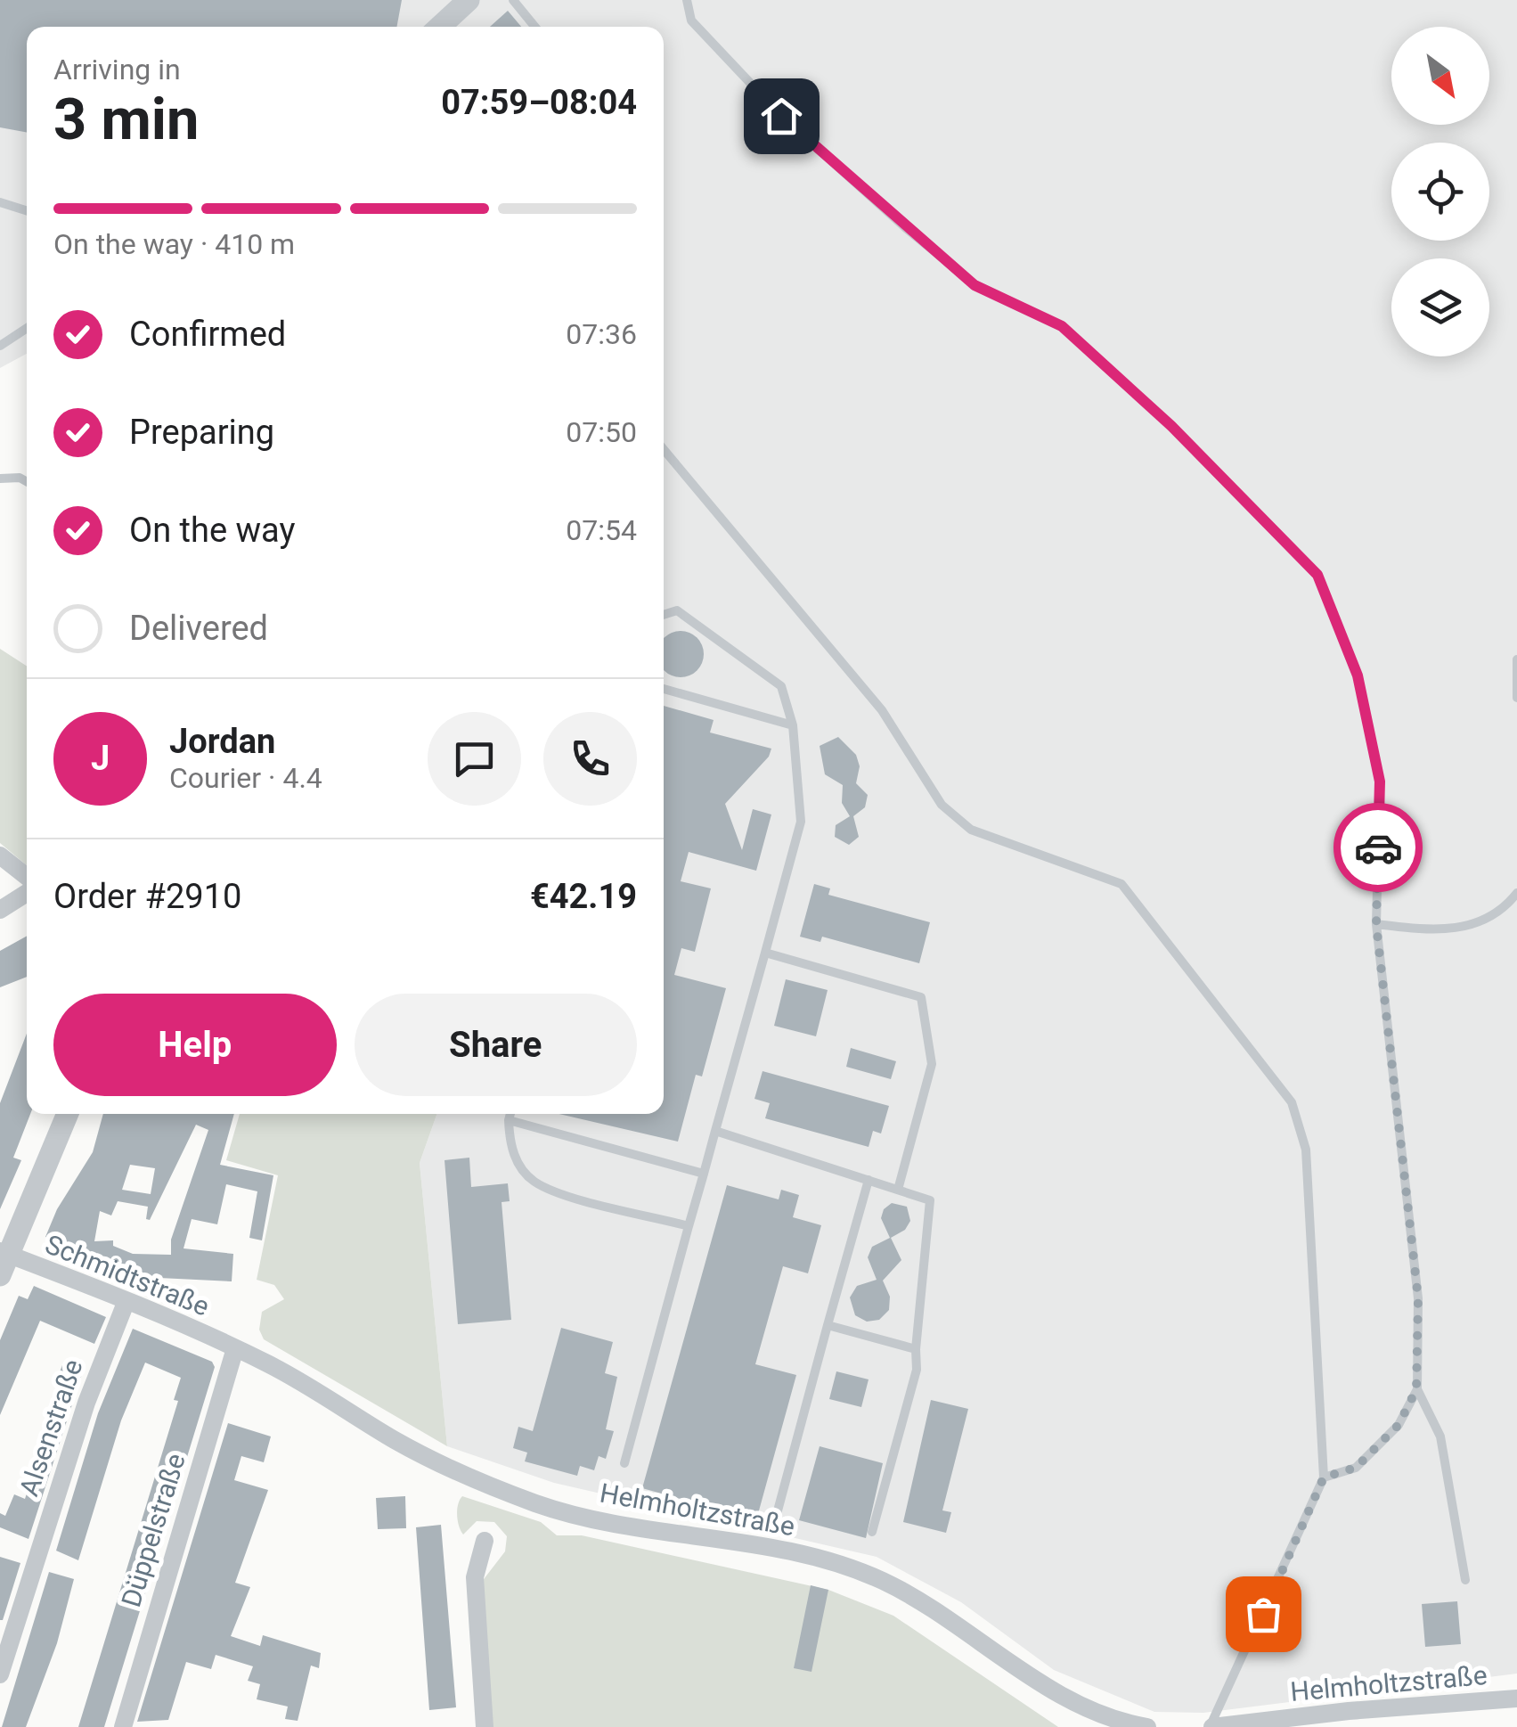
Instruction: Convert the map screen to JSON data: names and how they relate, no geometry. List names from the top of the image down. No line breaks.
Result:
{"streets":{"street":["Schmidtstraße","Alsenstraße","Helmholtzstraße","Düppelstraße"]},"crossings":[["Schmidtstraße","Alsenstraße"],["Schmidtstraße","Helmholtzstraße"],["Schmidtstraße","Düppelstraße"],["Helmholtzstraße","Düppelstraße"]],"north":"bottom right","page":{"heading":["3 min","Arriving in","07:59–08:04"],"panel":["Jordan","Courier · 4.4","Order #2910","€42.19"],"bar":"On the way · 410 m","list":[["Confirmed","07:36"],["Preparing","07:50"],["On the way","07:54"],"Delivered"],"round":"J","buttons":["Help","Share"]}}
